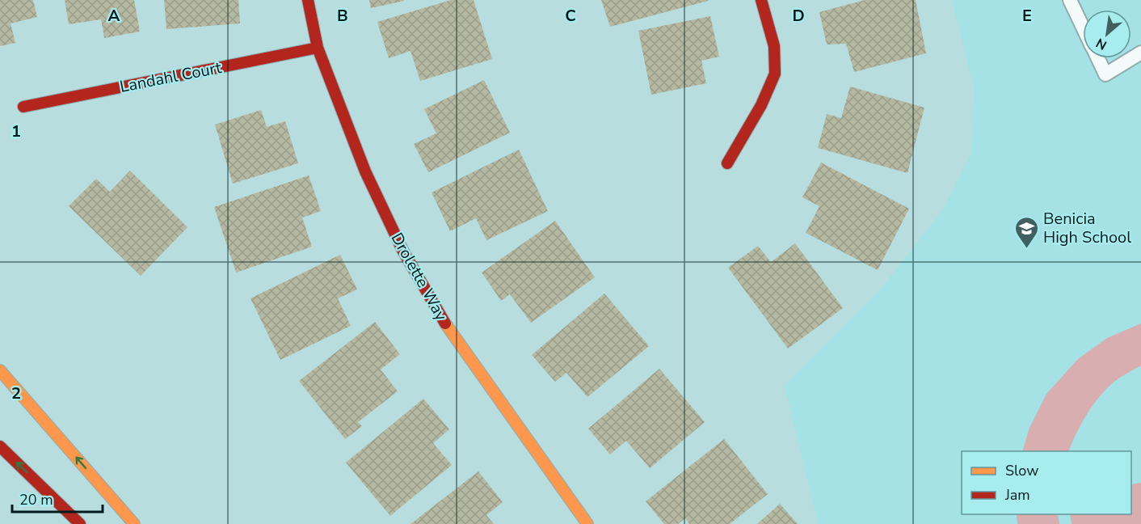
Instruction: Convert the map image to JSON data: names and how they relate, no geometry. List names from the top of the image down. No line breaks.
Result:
{"streets":{"main road":["Landahl Court","Drolette Way"]},"crossings":[["Landahl Court","Drolette Way"]],"places":{"school or university":["Benicia High School"]},"legend":["Slow","Jam"],"scale_bar":"20 m","north":"bottom left","grid":{"columns":["A","B","C","D","E"],"rows":["1","2"]}}
